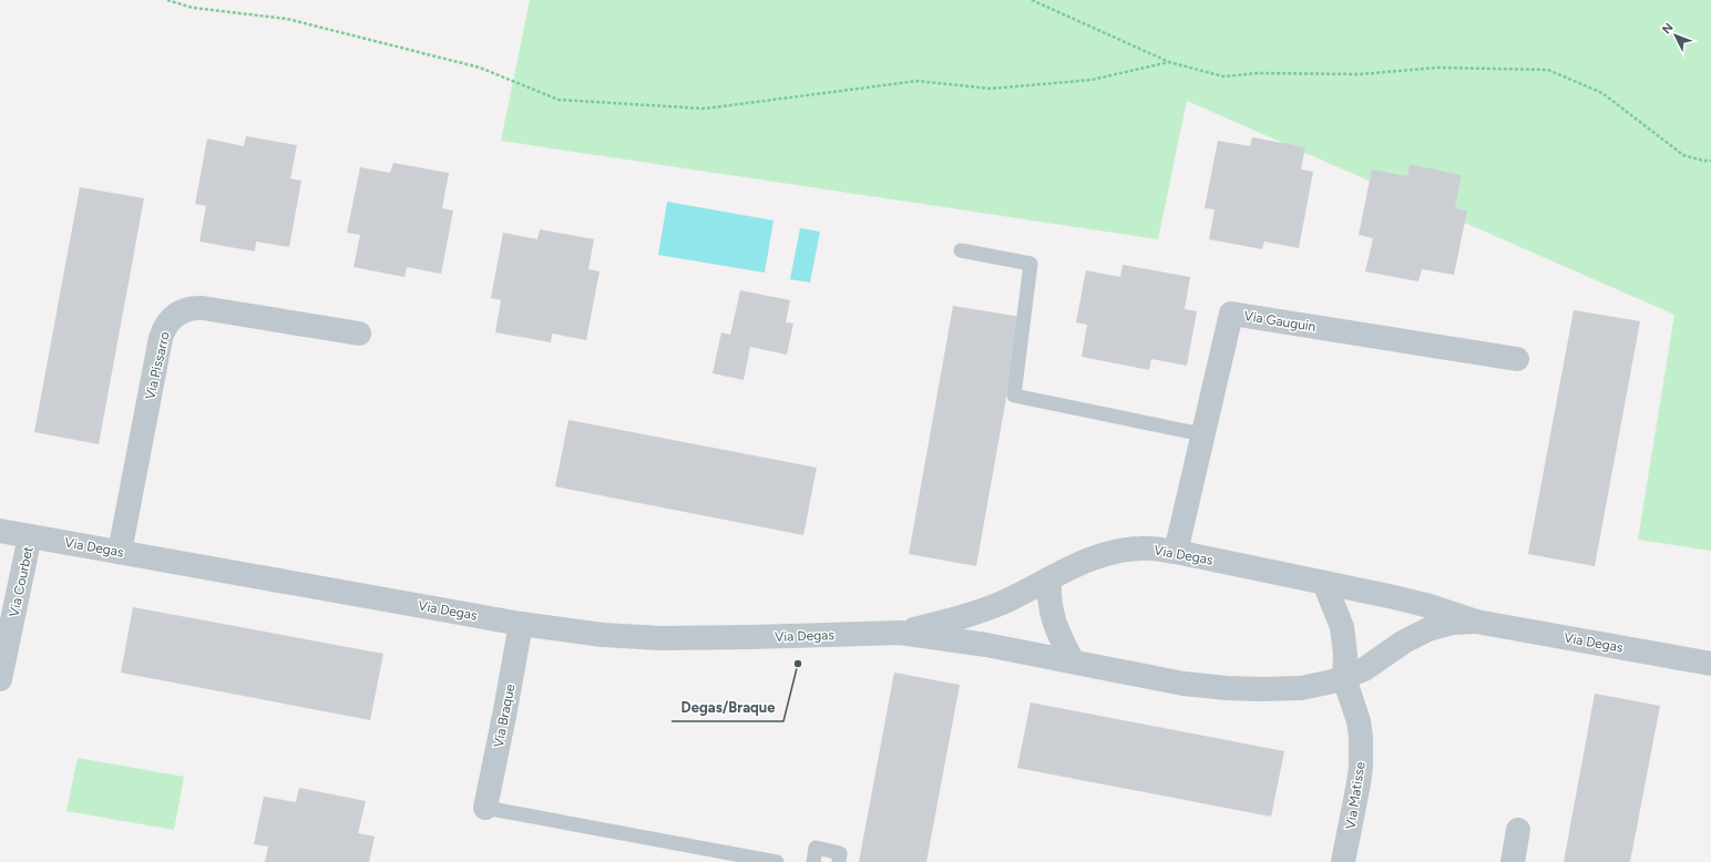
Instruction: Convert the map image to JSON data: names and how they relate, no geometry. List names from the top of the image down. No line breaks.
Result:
{"streets":{"street":["Via Gauguin","Via Pissarro","Via Degas","Via Courbet","Via Braque","Via Matisse"]},"crossings":[["Via Gauguin","Via Degas"],["Via Pissarro","Via Degas"],["Via Degas","Via Courbet"],["Via Degas","Via Braque"],["Via Degas","Via Matisse"]],"places":["Degas/Braque"],"north":"top left"}
